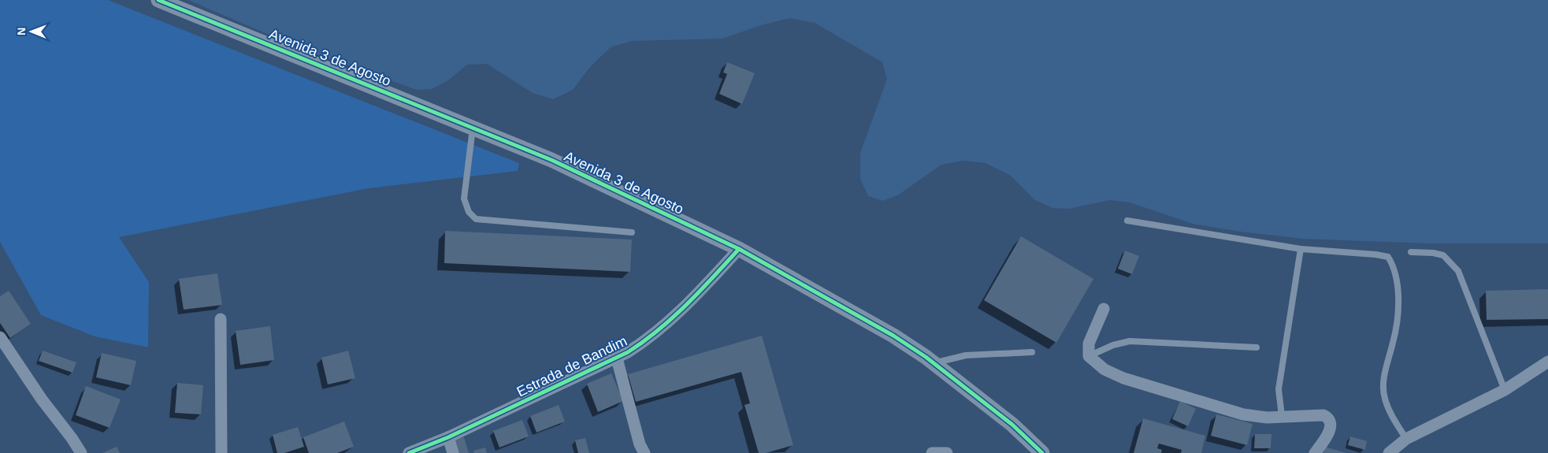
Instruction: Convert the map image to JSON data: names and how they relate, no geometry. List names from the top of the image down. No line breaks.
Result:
{"streets":{"street":["Avenida 3 de Agosto","Estrada de Bandim"]},"crossings":[["Avenida 3 de Agosto","Estrada de Bandim"]],"north":"left"}
